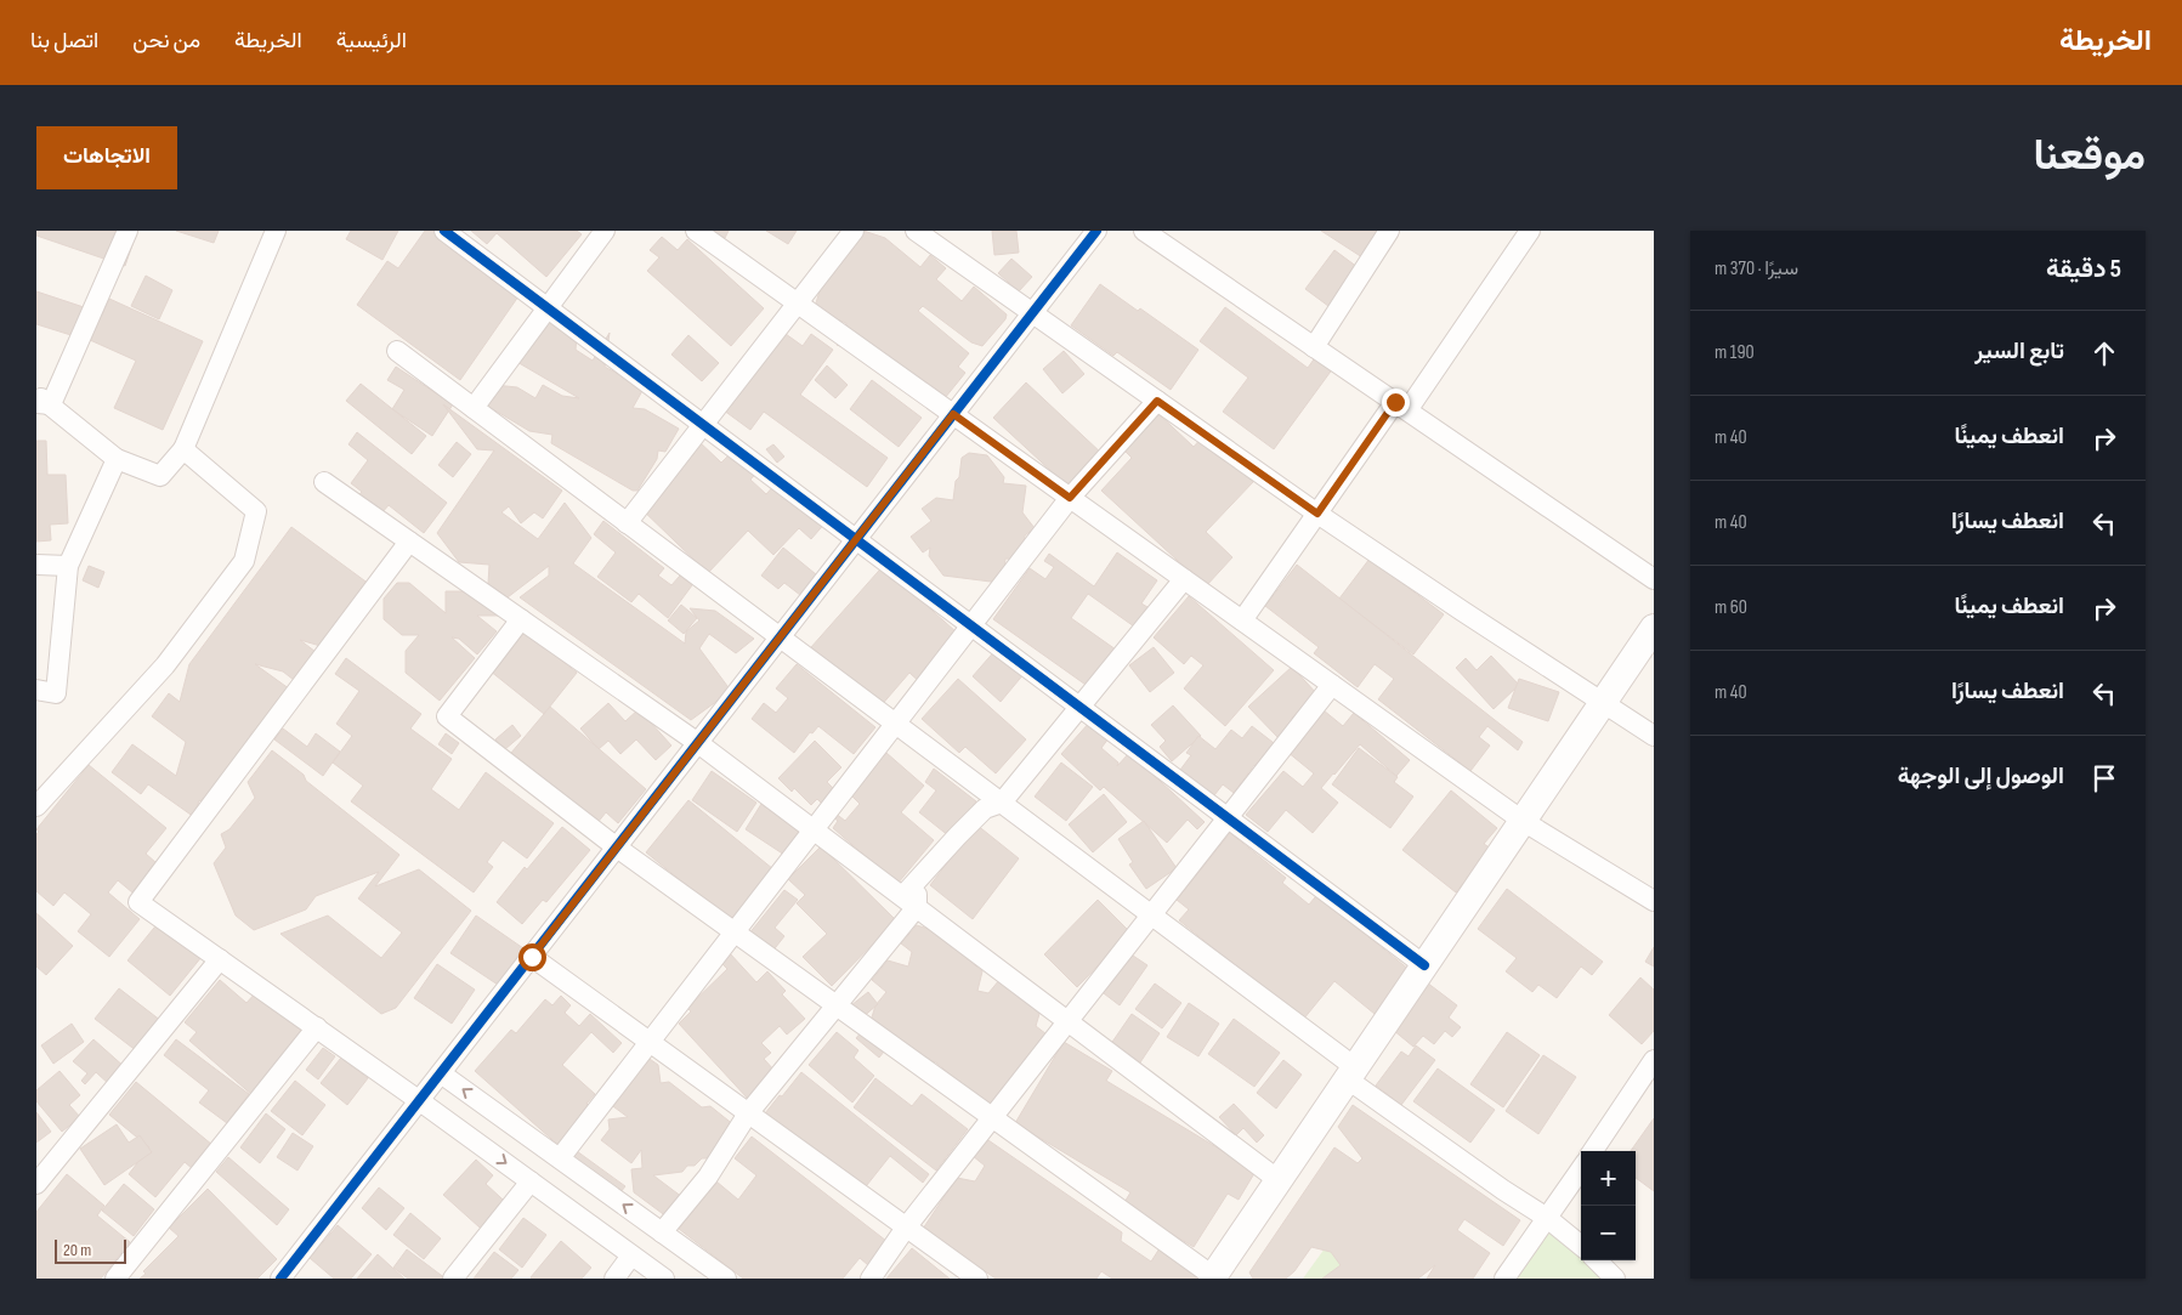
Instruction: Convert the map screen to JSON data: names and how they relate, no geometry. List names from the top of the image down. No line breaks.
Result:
{"scale_bar":"20 m","page":{"header":"الخريطة","nav":["الرئيسية","الخريطة","من نحن","اتصل بنا"],"title":"موقعنا","buttons":"الاتجاهات","heading":["5 دقيقة","سيرًا · 370 m"],"list":[["تابع السير","190 m"],["انعطف يمينًا","40 m"],["انعطف يسارًا","40 m"],["انعطف يمينًا","60 m"],["انعطف يسارًا","40 m"],"الوصول إلى الوجهة"],"map_buttons":["+","−"],"scale":"20 m"}}
